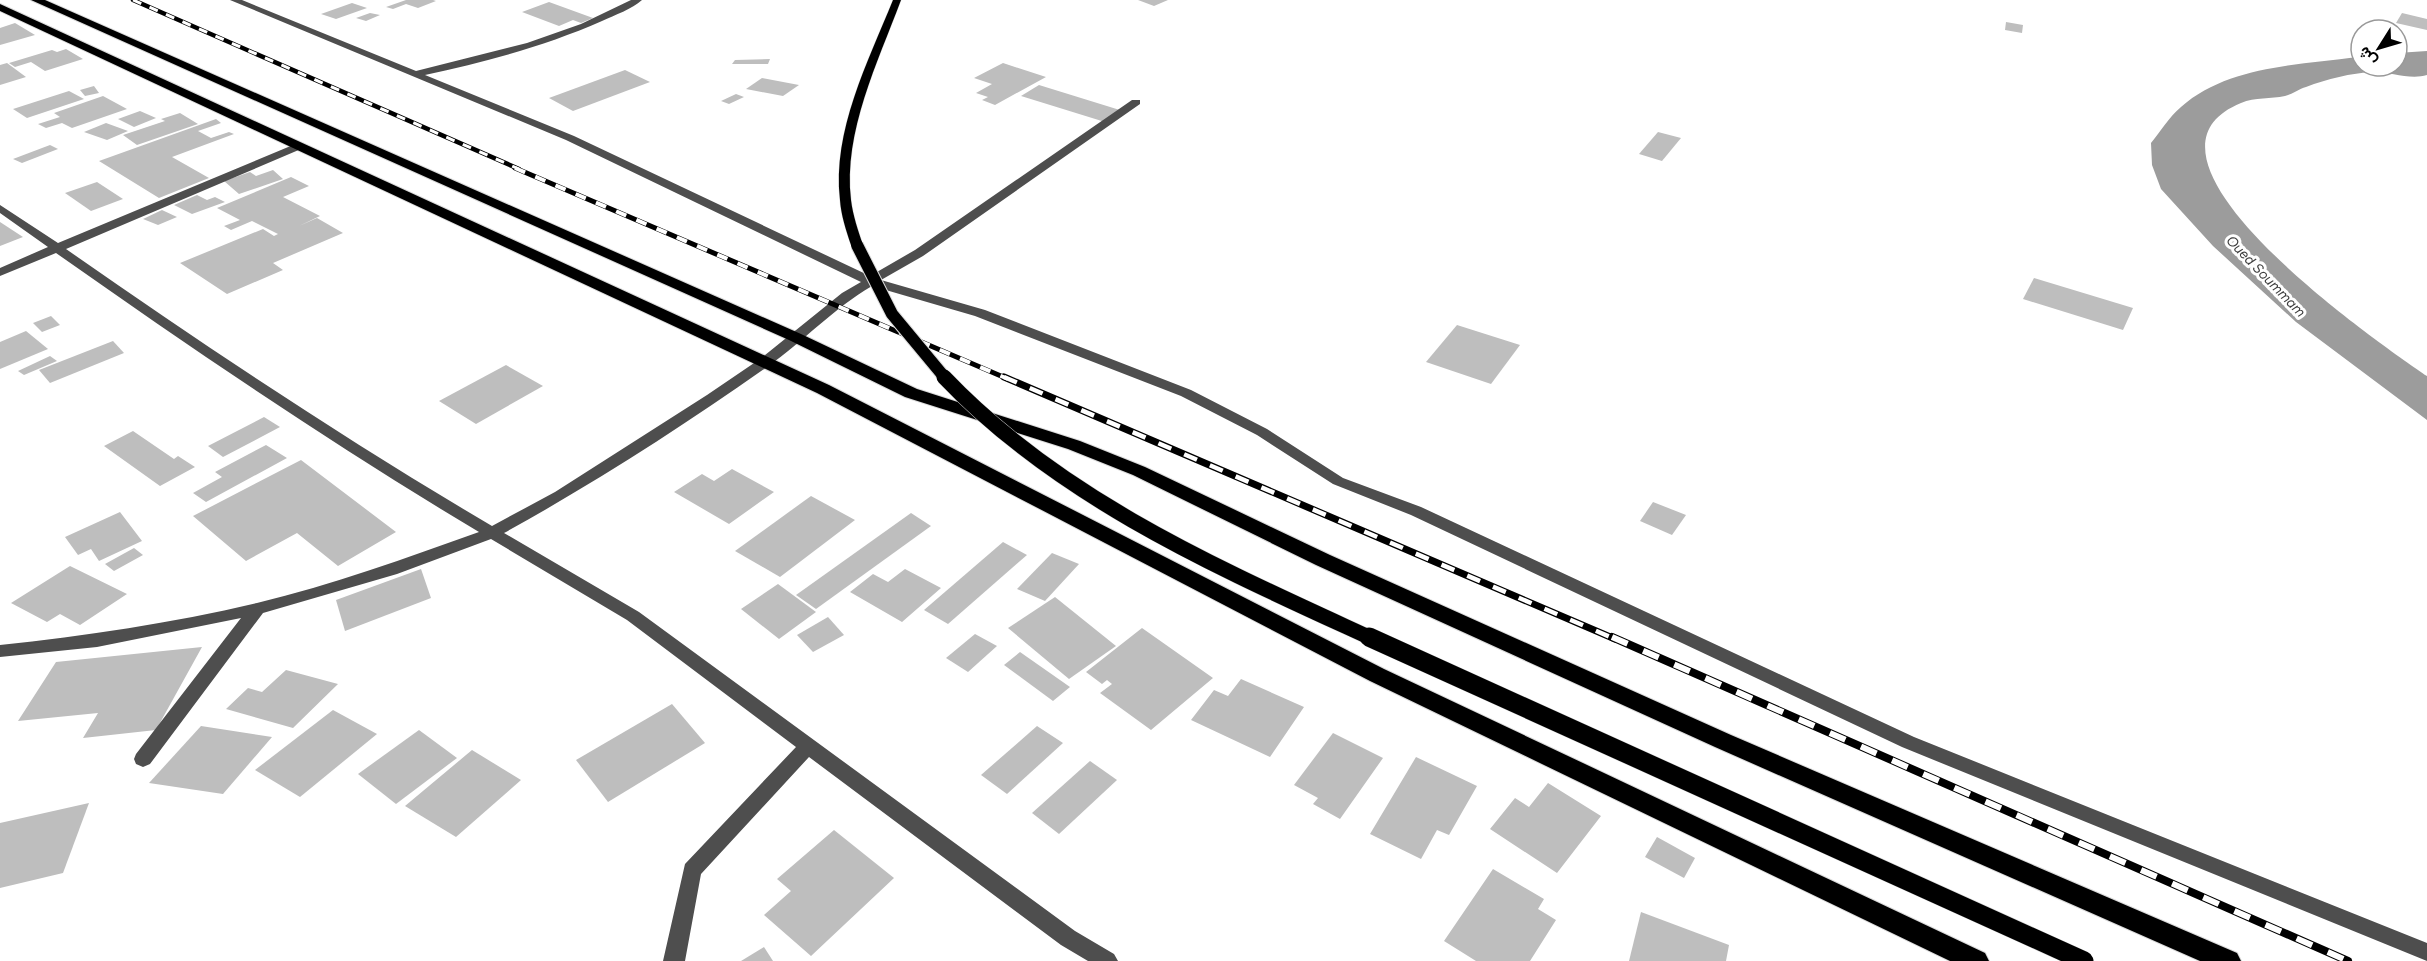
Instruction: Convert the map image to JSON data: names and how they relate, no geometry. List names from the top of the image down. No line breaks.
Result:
{"water":["Oued Soummam"],"north":"bottom left"}
